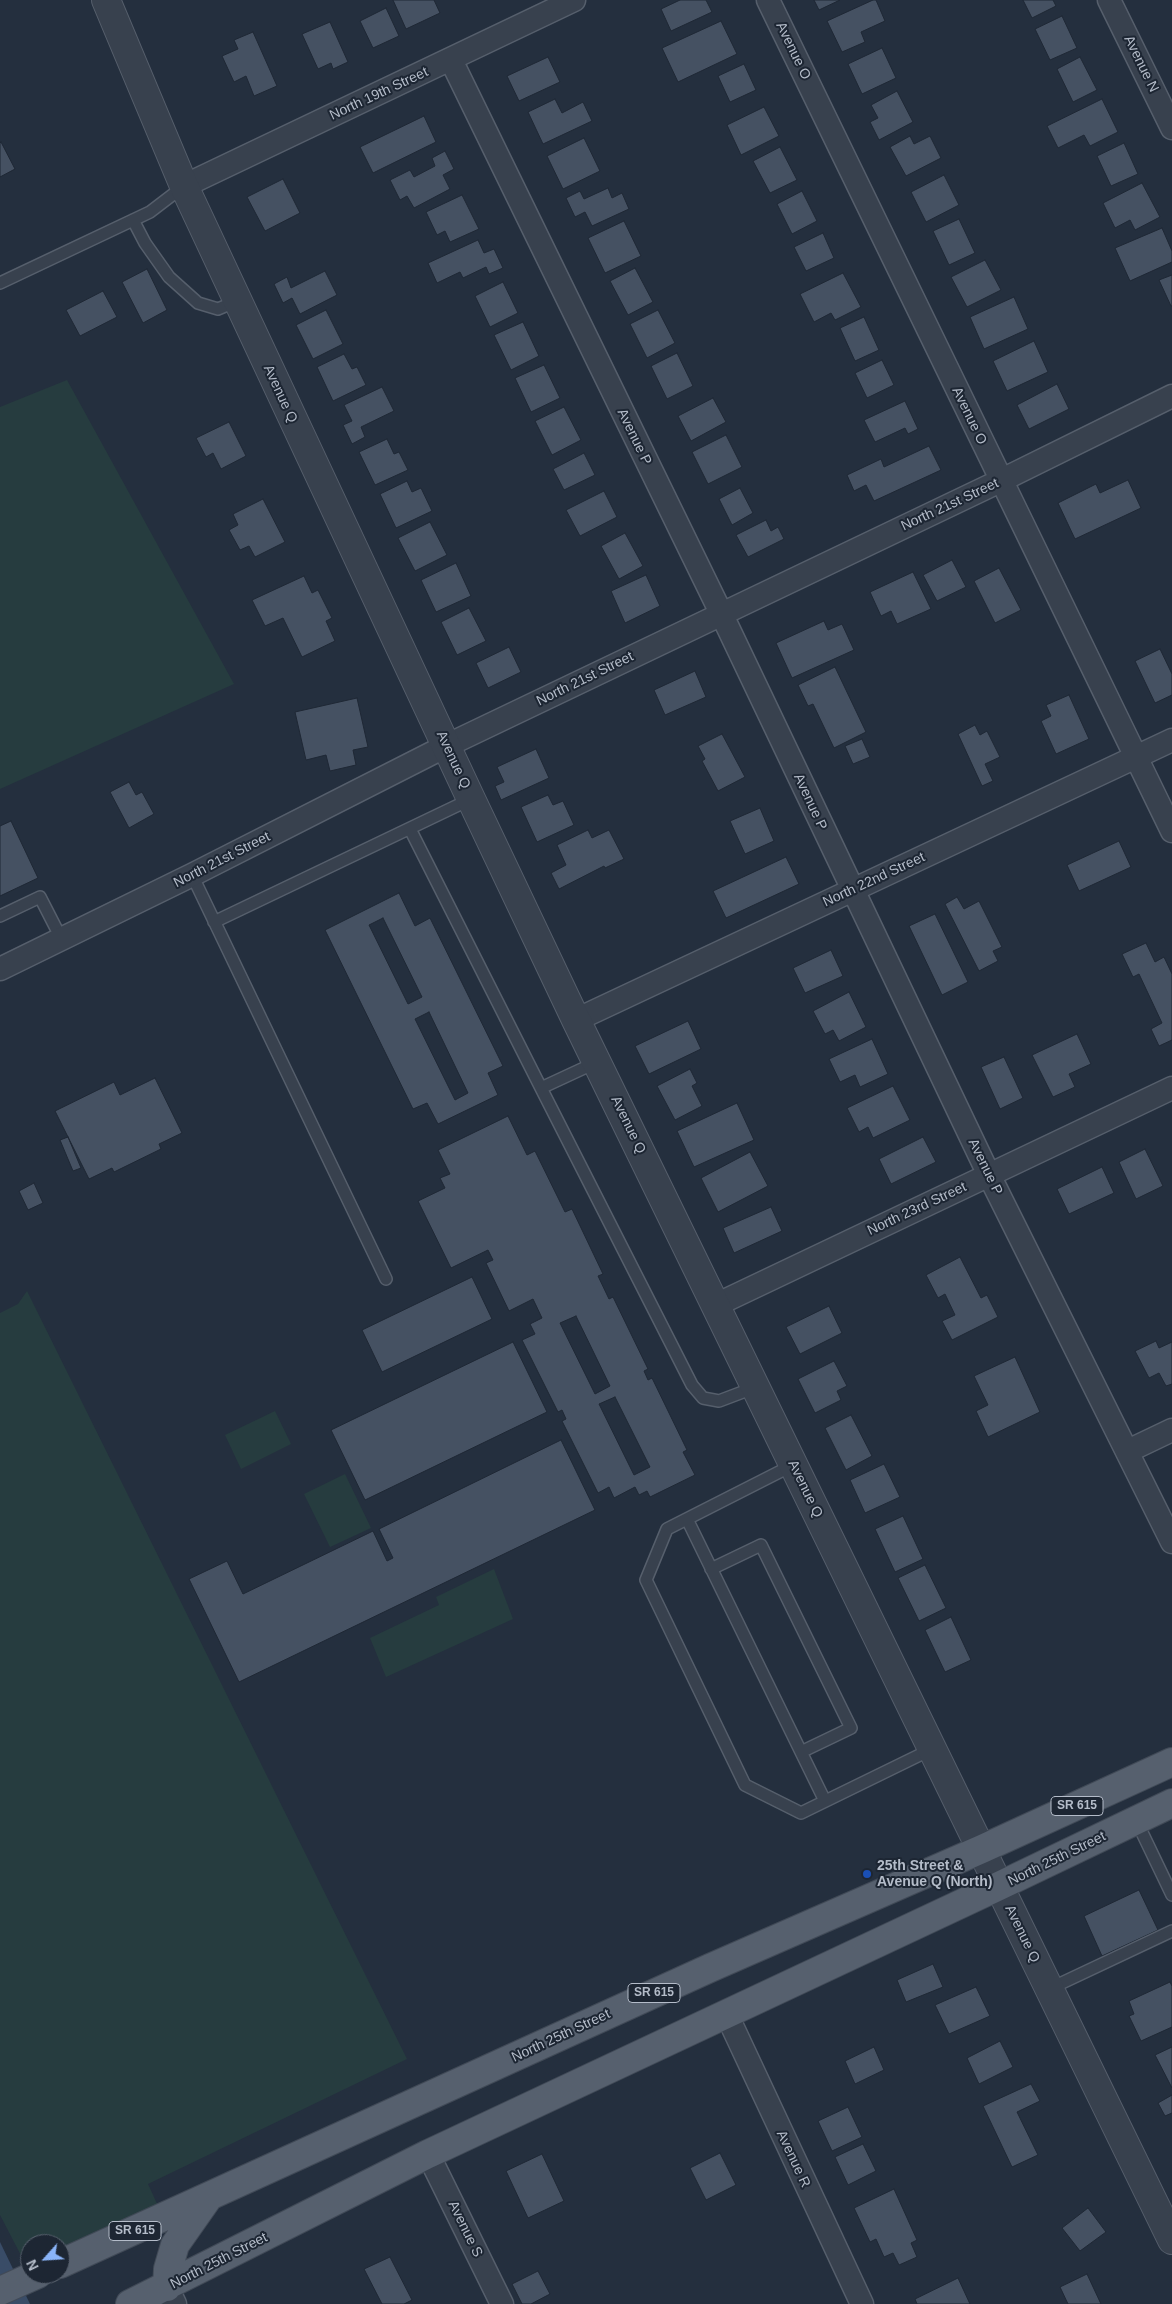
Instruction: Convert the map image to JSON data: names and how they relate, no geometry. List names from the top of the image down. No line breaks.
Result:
{"streets":{"main road":["SR 615","North 25th Street"],"street":["Avenue O","Avenue N","North 19th Street","Avenue Q","Avenue P","North 21st Street","North 22nd Street","North 23rd Street","Avenue R","Avenue S"]},"crossings":[["Avenue O","North 21st Street"],["Avenue O","North 22nd Street"],["North 19th Street","Avenue Q"],["North 19th Street","Avenue P"],["Avenue Q","North 21st Street"],["Avenue Q","North 22nd Street"],["Avenue Q","North 23rd Street"],["Avenue Q","North 25th Street"],["Avenue P","North 21st Street"],["Avenue P","North 22nd Street"],["Avenue P","North 23rd Street"],["North 25th Street","Avenue R"],["North 25th Street","Avenue S"]],"places":["25th Street & Avenue Q (North)"],"north":"bottom left"}
